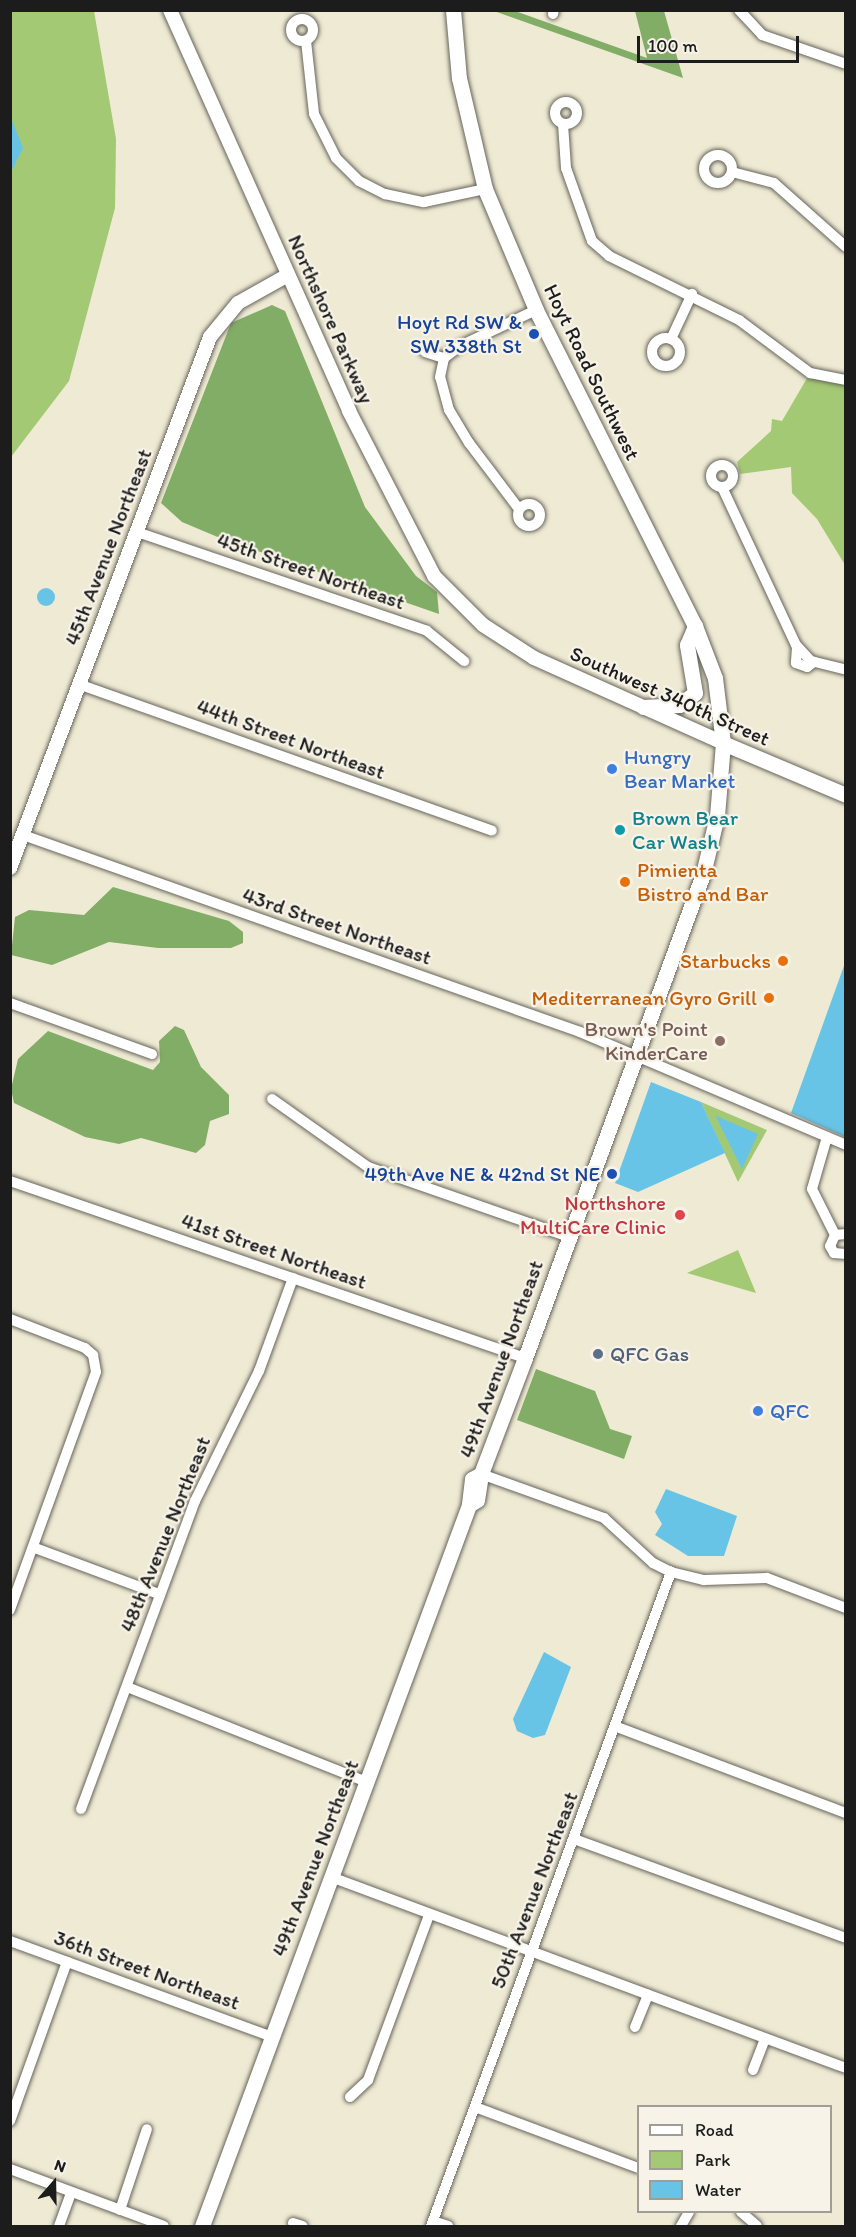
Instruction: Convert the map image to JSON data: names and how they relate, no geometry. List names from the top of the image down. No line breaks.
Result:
{"streets":{"main road":["Hoyt Road Southwest","Southwest 340th Street","49th Avenue Northeast"],"street":["Northshore Parkway","45th Avenue Northeast","45th Street Northeast","44th Street Northeast","43rd Street Northeast","41st Street Northeast","48th Avenue Northeast","50th Avenue Northeast","36th Street Northeast"]},"crossings":[["Northshore Parkway","45th Avenue Northeast"],["Northshore Parkway","Southwest 340th Street"],["Hoyt Road Southwest","Southwest 340th Street"],["Hoyt Road Southwest","43rd Street Northeast"],["Hoyt Road Southwest","49th Avenue Northeast"],["45th Avenue Northeast","45th Street Northeast"],["45th Avenue Northeast","44th Street Northeast"],["45th Avenue Northeast","43rd Street Northeast"],["43rd Street Northeast","49th Avenue Northeast"],["41st Street Northeast","49th Avenue Northeast"],["41st Street Northeast","48th Avenue Northeast"],["49th Avenue Northeast","36th Street Northeast"]],"places":["Hoyt Rd SW & SW 338th St","Hungry Bear Market","Brown Bear Car Wash","Pimienta Bistro and Bar","Starbucks","Mediterranean Gyro Grill","Brown's Point KinderCare","49th Ave NE & 42nd St NE","Northshore MultiCare Clinic","QFC Gas","QFC"],"legend":["Road","Park","Water"],"scale_bar":"100 m","north":"top"}
